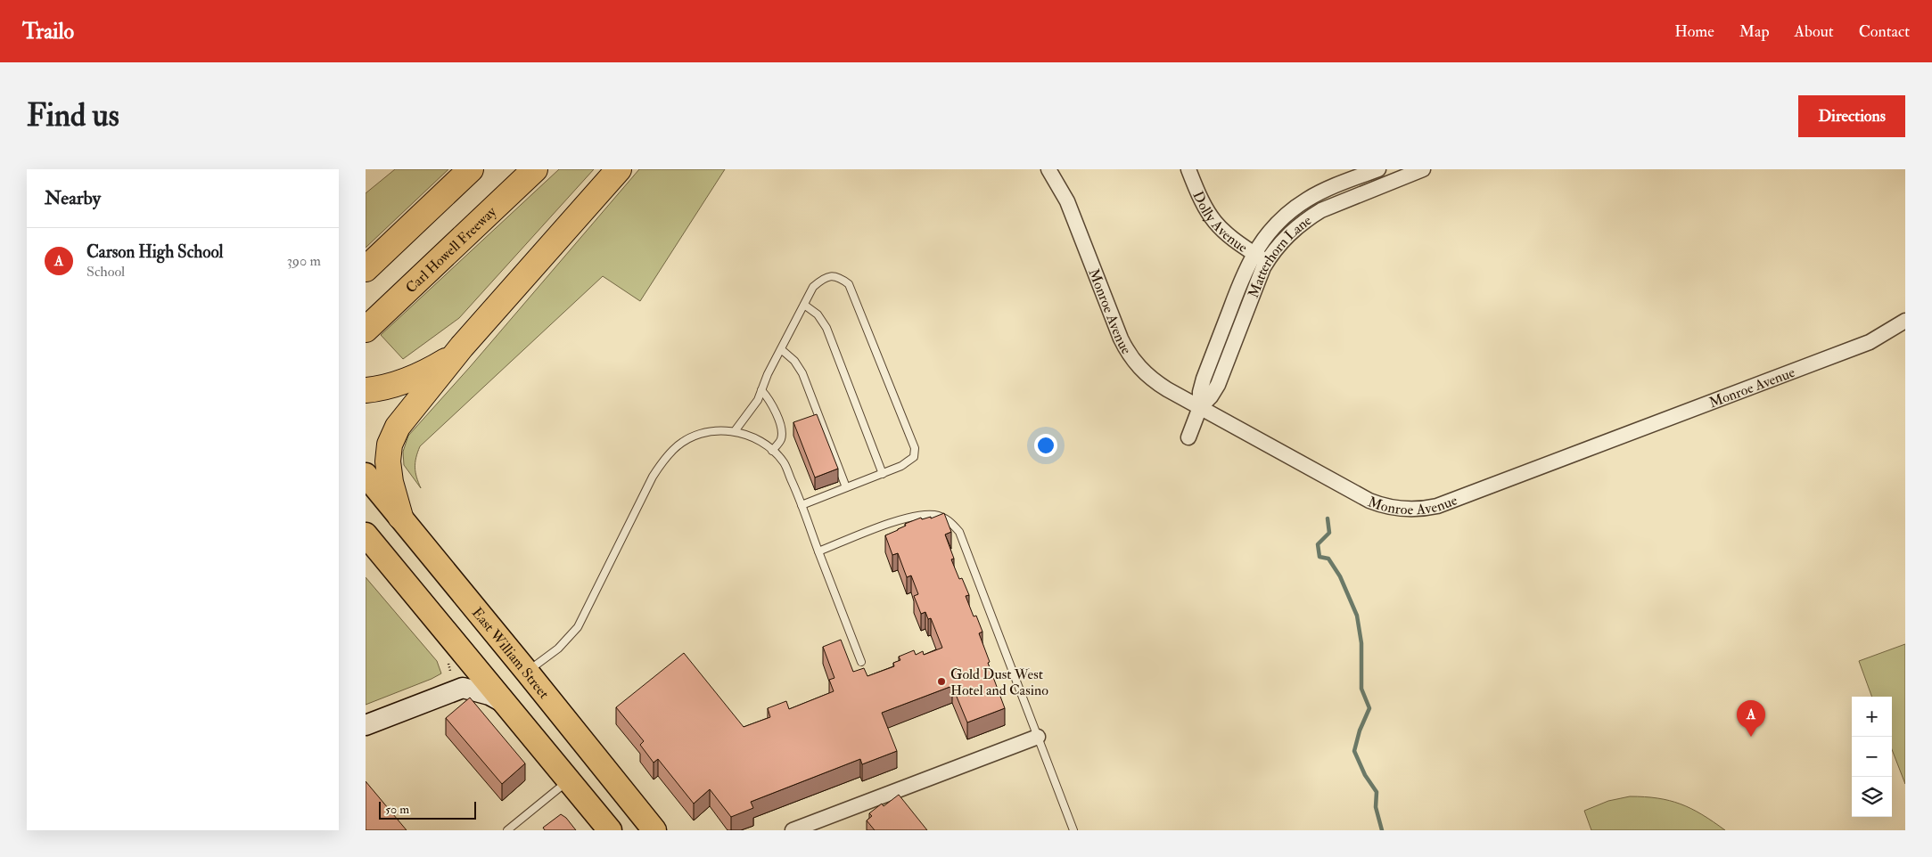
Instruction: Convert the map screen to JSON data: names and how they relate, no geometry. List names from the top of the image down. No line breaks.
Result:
{"streets":{"highway":["Carl Howell Freeway"],"main road":["East William Street"],"street":["Dolly Avenue","Matterhorn Lane","Monroe Avenue"]},"crossings":[["Dolly Avenue","Matterhorn Lane"],["Matterhorn Lane","Monroe Avenue"]],"places":["Gold Dust West Hotel and Casino"],"scale_bar":"50 m","page":{"header":"Trailo","nav":["Home","Map","About","Contact"],"buttons":"Directions","title":"Find us","heading":"Nearby","list":[{"mark":"A","name":"Carson High School","note":"School","value":"390 m"}],"map_buttons":["+","−"],"pins":"A","scale":"50 m"}}
